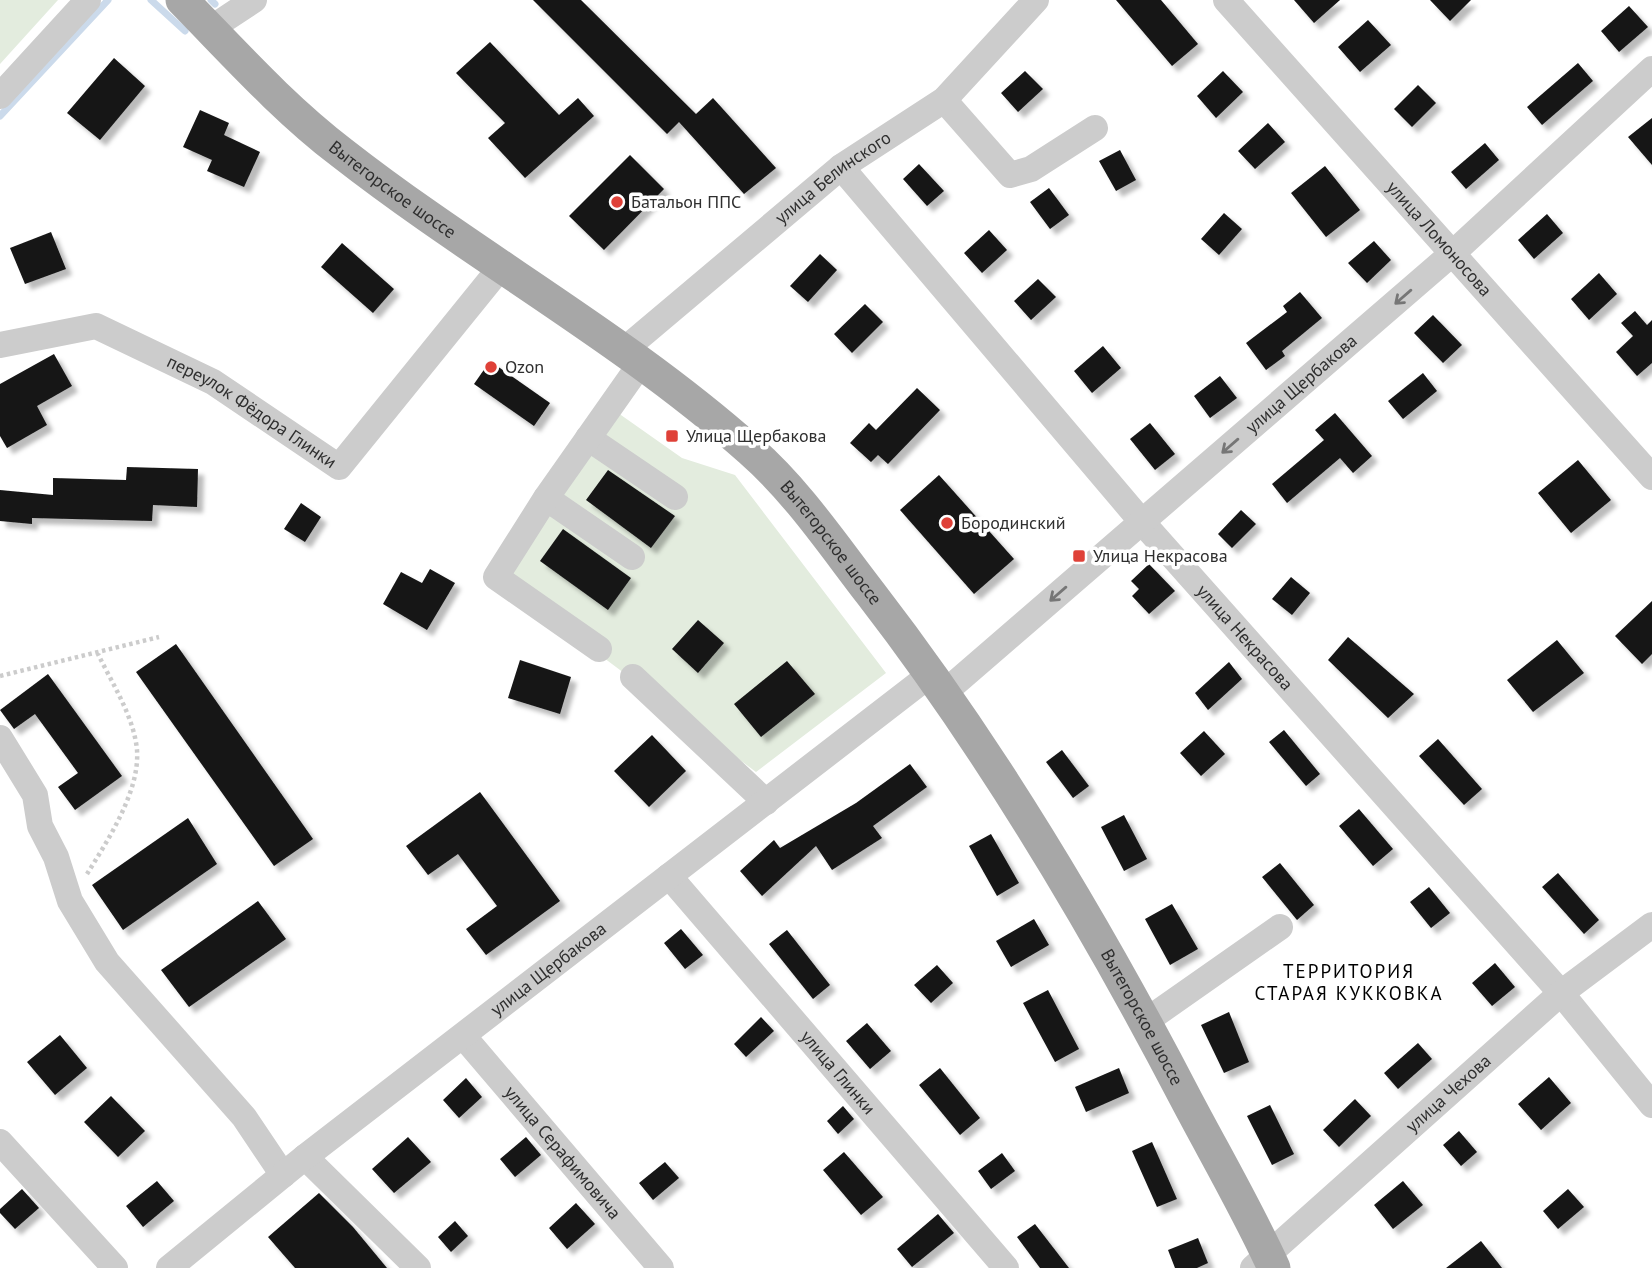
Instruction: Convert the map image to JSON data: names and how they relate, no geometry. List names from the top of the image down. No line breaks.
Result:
{"streets":{"main road":["Вытегорское шоссе"],"street":["улица Белинского","улица Ломоносова","улица Щербакова","переулок Фёдора Глинки","улица Некрасова","улица Глинки","улица Чехова","улица Серафимовича"]},"crossings":[["улица Белинского","Вытегорское шоссе"],["улица Белинского","улица Некрасова"],["Вытегорское шоссе","улица Щербакова"],["Вытегорское шоссе","переулок Фёдора Глинки"],["Вытегорское шоссе","улица Чехова"],["улица Ломоносова","улица Щербакова"],["улица Щербакова","улица Некрасова"],["улица Щербакова","улица Глинки"],["улица Щербакова","улица Серафимовича"],["улица Некрасова","улица Чехова"]],"one_way":["улица Щербакова"],"districts":["ТЕРРИТОРИЯ СТАРАЯ КУККОВКА"],"places":{"other":["Батальон ППС","Ozon","Бородинский"],"transit":["Улица Щербакова","Улица Некрасова"]}}
